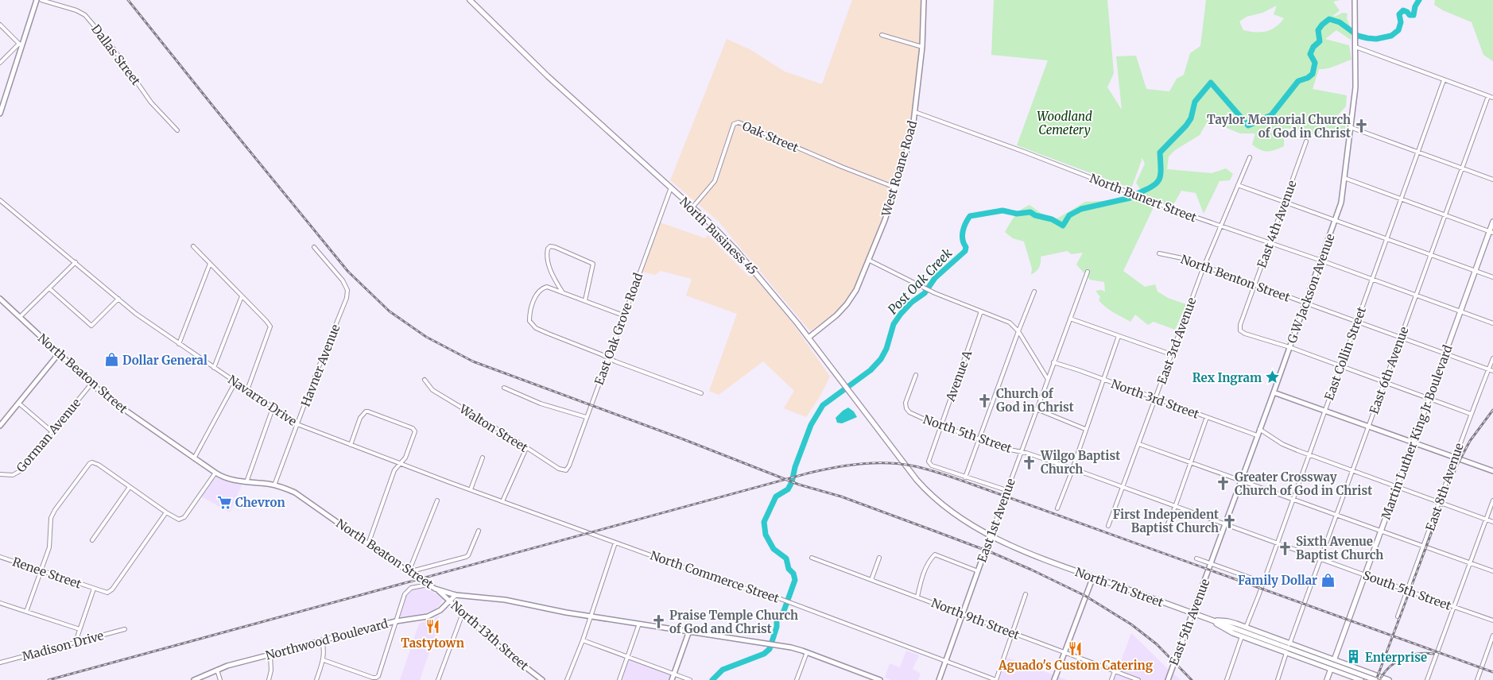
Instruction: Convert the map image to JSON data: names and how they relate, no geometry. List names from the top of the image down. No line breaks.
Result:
{"streets":{"main road":["North Business 45","Martin Luther King Jr Boulevard","North 7th Street"],"street":["Dallas Street","Oak Street","West Roane Road","North Bunert Street","East 4th Avenue","North Benton Street","G W Jackson Avenue","East Oak Grove Road","East 3rd Avenue","East Collin Street","Havner Avenue","East 6th Avenue","North Beaton Street","Avenue A","North 3rd Street","Navarro Drive","Walton Street","North 5th Street","Gorman Avenue","East 8th Avenue","East 1st Avenue","Renee Street","North Commerce Street","South 5th Street","North 9th Street","East 5th Avenue","North 13th Street","Northwood Boulevard","Madison Drive"]},"crossings":[["Oak Street","West Roane Road"],["Oak Street","North Business 45"],["West Roane Road","North Bunert Street"],["West Roane Road","North Business 45"],["North Bunert Street","East 4th Avenue"],["North Bunert Street","G W Jackson Avenue"],["North Bunert Street","East 3rd Avenue"],["North Bunert Street","East Collin Street"],["North Bunert Street","East 6th Avenue"],["North Bunert Street","Martin Luther King Jr Boulevard"],["East 4th Avenue","North Benton Street"],["East 4th Avenue","G W Jackson Avenue"],["North Business 45","East Oak Grove Road"],["North Business 45","North 7th Street"],["North Benton Street","G W Jackson Avenue"],["North Benton Street","East 3rd Avenue"],["North Benton Street","East Collin Street"],["North Benton Street","East 6th Avenue"],["North Benton Street","Martin Luther King Jr Boulevard"],["North Benton Street","East 8th Avenue"],["G W Jackson Avenue","North 3rd Street"],["G W Jackson Avenue","North 5th Street"],["G W Jackson Avenue","East 5th Avenue"],["East Oak Grove Road","Walton Street"],["East 3rd Avenue","North 3rd Street"],["East 3rd Avenue","North 5th Street"],["East Collin Street","North 5th Street"],["East Collin Street","South 5th Street"],["Havner Avenue","North Beaton Street"],["Havner Avenue","Navarro Drive"],["East 6th Avenue","North 7th Street"],["East 6th Avenue","South 5th Street"],["North Beaton Street","Gorman Avenue"],["North Beaton Street","North 13th Street"],["North Beaton Street","Northwood Boulevard"],["Avenue A","North 5th Street"],["North 3rd Street","East 1st Avenue"],["Navarro Drive","North Commerce Street"],["Martin Luther King Jr Boulevard","South 5th Street"],["North 5th Street","East 1st Avenue"],["North 5th Street","South 5th Street"],["East 8th Avenue","South 5th Street"],["East 1st Avenue","North Commerce Street"],["East 1st Avenue","North 7th Street"],["East 1st Avenue","North 9th Street"],["North 7th Street","East 5th Avenue"],["North 13th Street","Northwood Boulevard"]],"water":["Post Oak Creek"],"parks":["Woodland Cemetery"],"places":{"church":["Taylor Memorial Church of God in Christ","Church of God in Christ","Wilgo Baptist Church","Greater Crossway Church of God in Christ","First Independent Baptist Church","Sixth Avenue Baptist Church","Praise Temple Church of God and Christ"],"shop":["Dollar General","Family Dollar"],"place":["Rex Ingram"],"supermarket":["Chevron"],"restaurant":["Tastytown","Aguado's Custom Catering"],"building":["Enterprise"]}}
